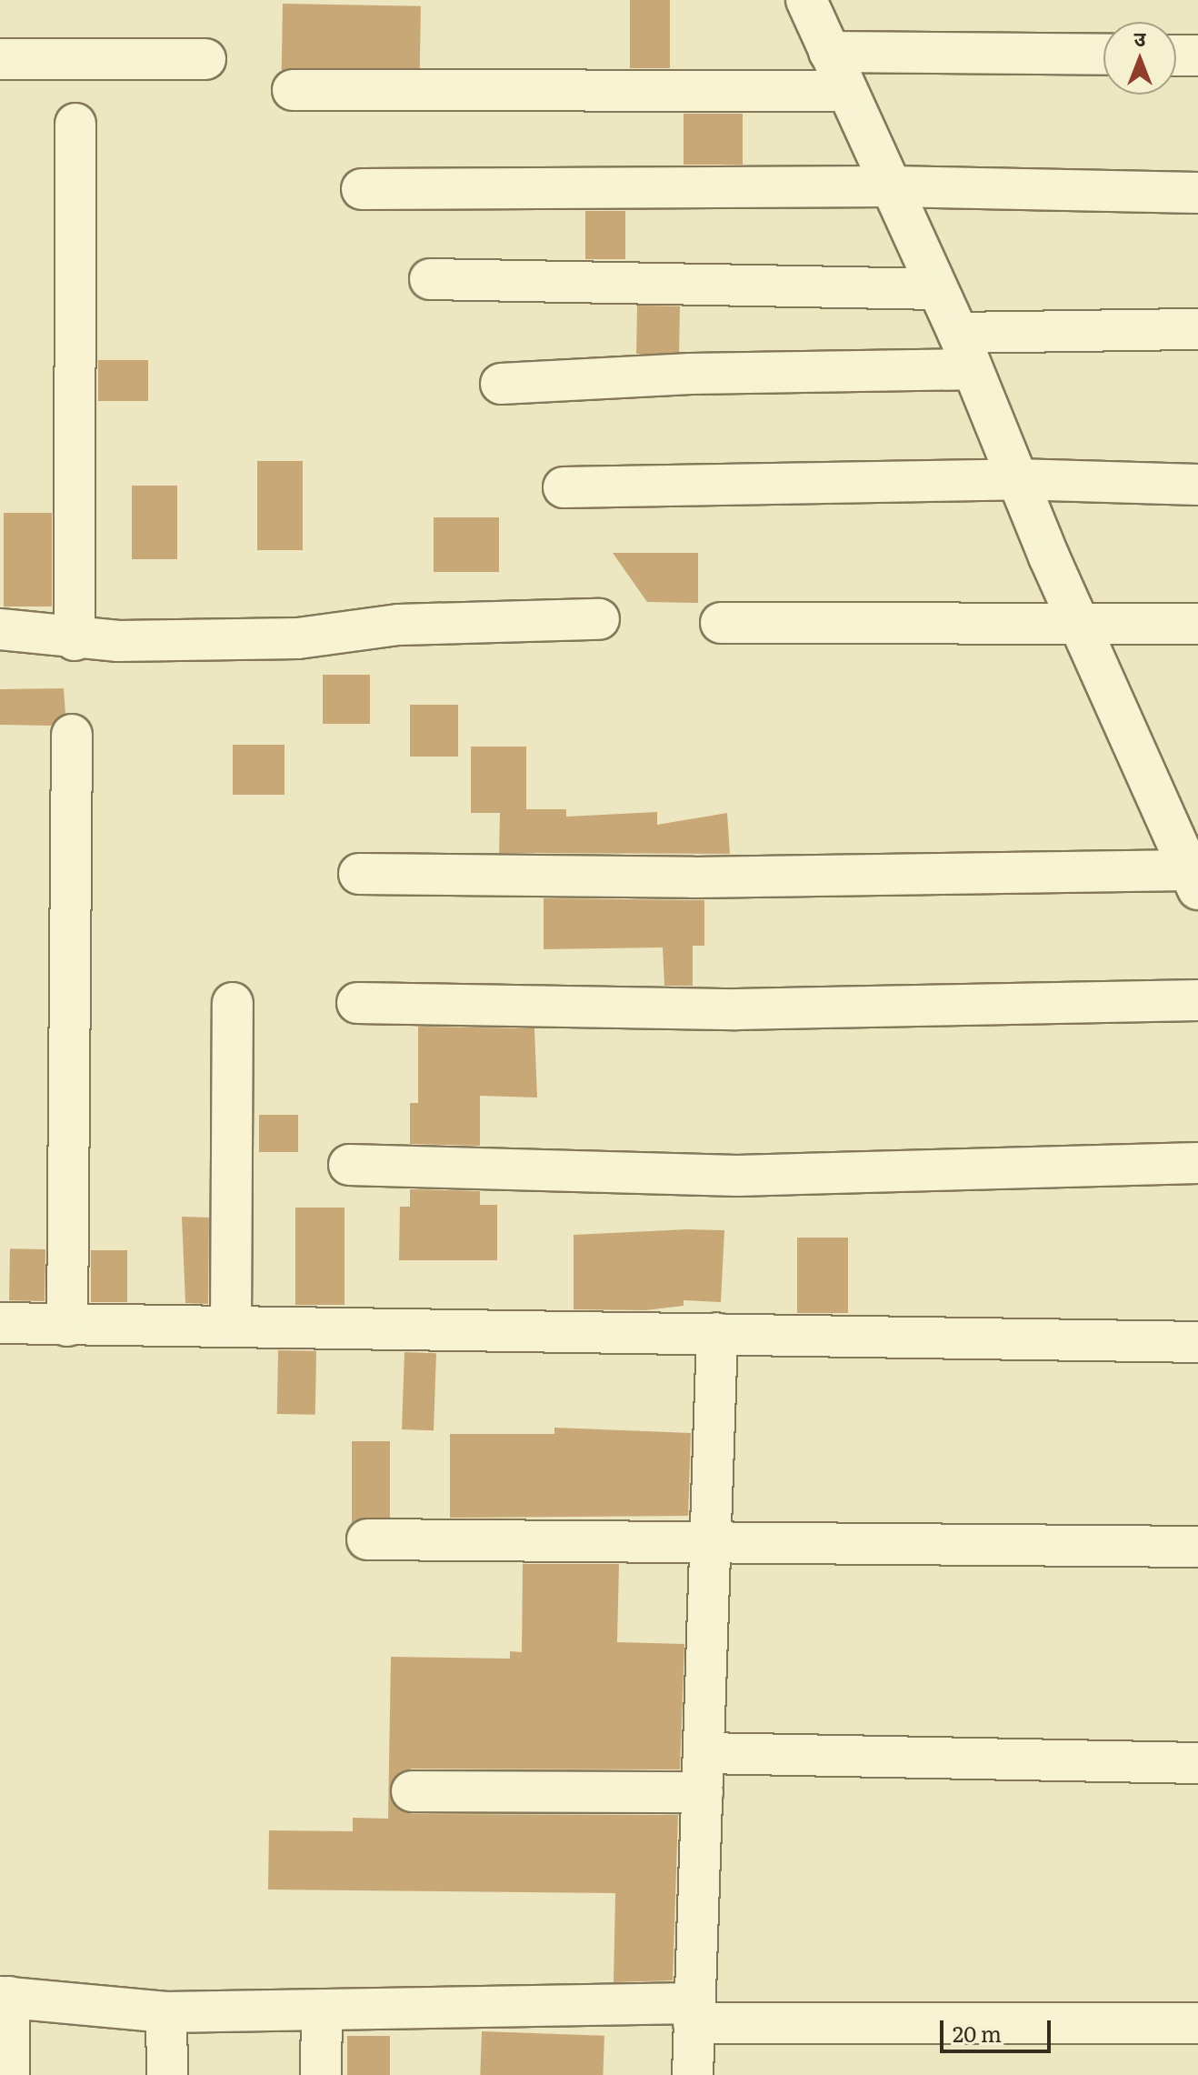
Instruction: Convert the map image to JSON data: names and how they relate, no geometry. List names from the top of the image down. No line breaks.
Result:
{"scale_bar":"20 m","north":"top"}
